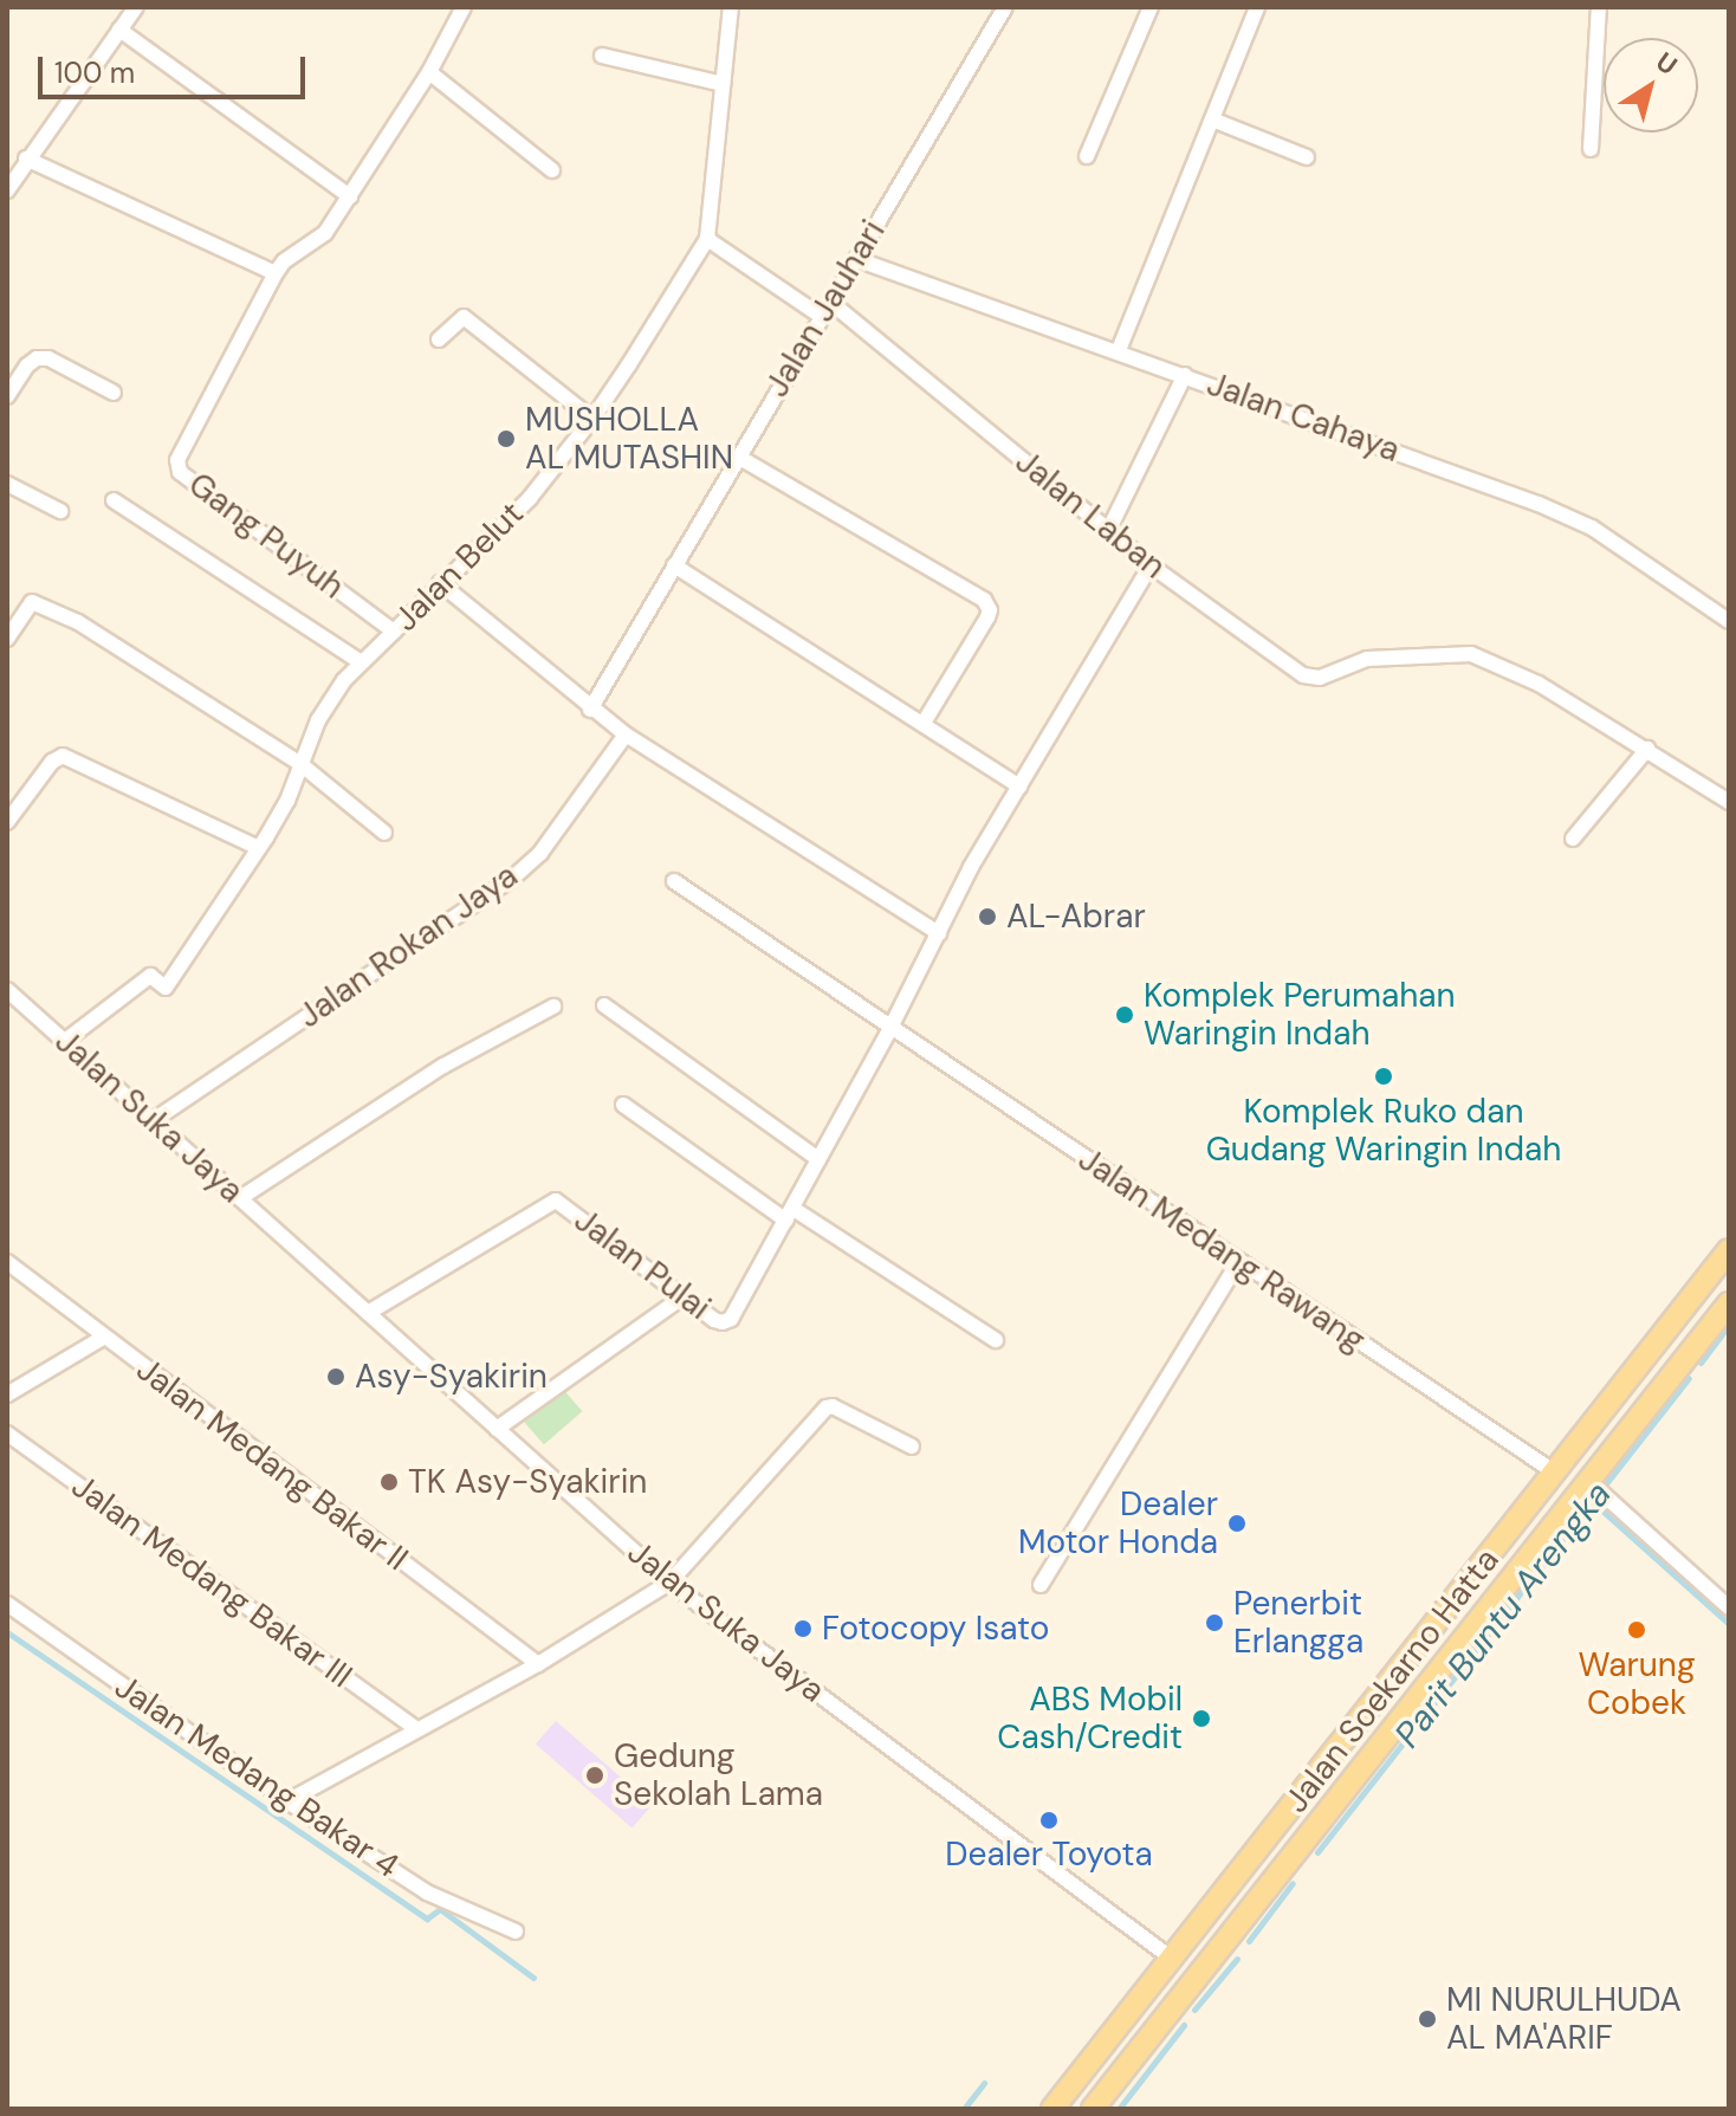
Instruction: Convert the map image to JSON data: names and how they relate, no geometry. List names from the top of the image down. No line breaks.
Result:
{"streets":{"main road":["Jalan Soekarno Hatta"],"street":["Jalan Jauhari","Jalan Cahaya","Jalan Laban","Gang Puyuh","Jalan Belut","Jalan Rokan Jaya","Jalan Suka Jaya","Jalan Medang Rawang","Jalan Pulai","Jalan Medang Bakar II","Jalan Medang Bakar III","Jalan Medang Bakar 4"]},"crossings":[["Jalan Jauhari","Jalan Cahaya"],["Jalan Jauhari","Jalan Laban"],["Jalan Laban","Jalan Pulai"],["Gang Puyuh","Jalan Belut"],["Jalan Belut","Jalan Suka Jaya"],["Jalan Rokan Jaya","Jalan Suka Jaya"],["Jalan Suka Jaya","Jalan Pulai"],["Jalan Suka Jaya","Jalan Soekarno Hatta"],["Jalan Medang Rawang","Jalan Pulai"],["Jalan Medang Rawang","Jalan Soekarno Hatta"]],"water":["Parit Buntu Arengka"],"places":["MUSHOLLA AL MUTASHIN","AL-Abrar","Komplek Perumahan Waringin Indah","Komplek Ruko dan Gudang Waringin Indah","Asy-Syakirin","TK Asy-Syakirin","Dealer Motor Honda","Penerbit Erlangga","Fotocopy Isato","Warung Cobek","ABS Mobil Cash/Credit","Gedung Sekolah Lama","Dealer Toyota","MI NURULHUDA AL MA'ARIF"],"scale_bar":"100 m","north":"top right"}
